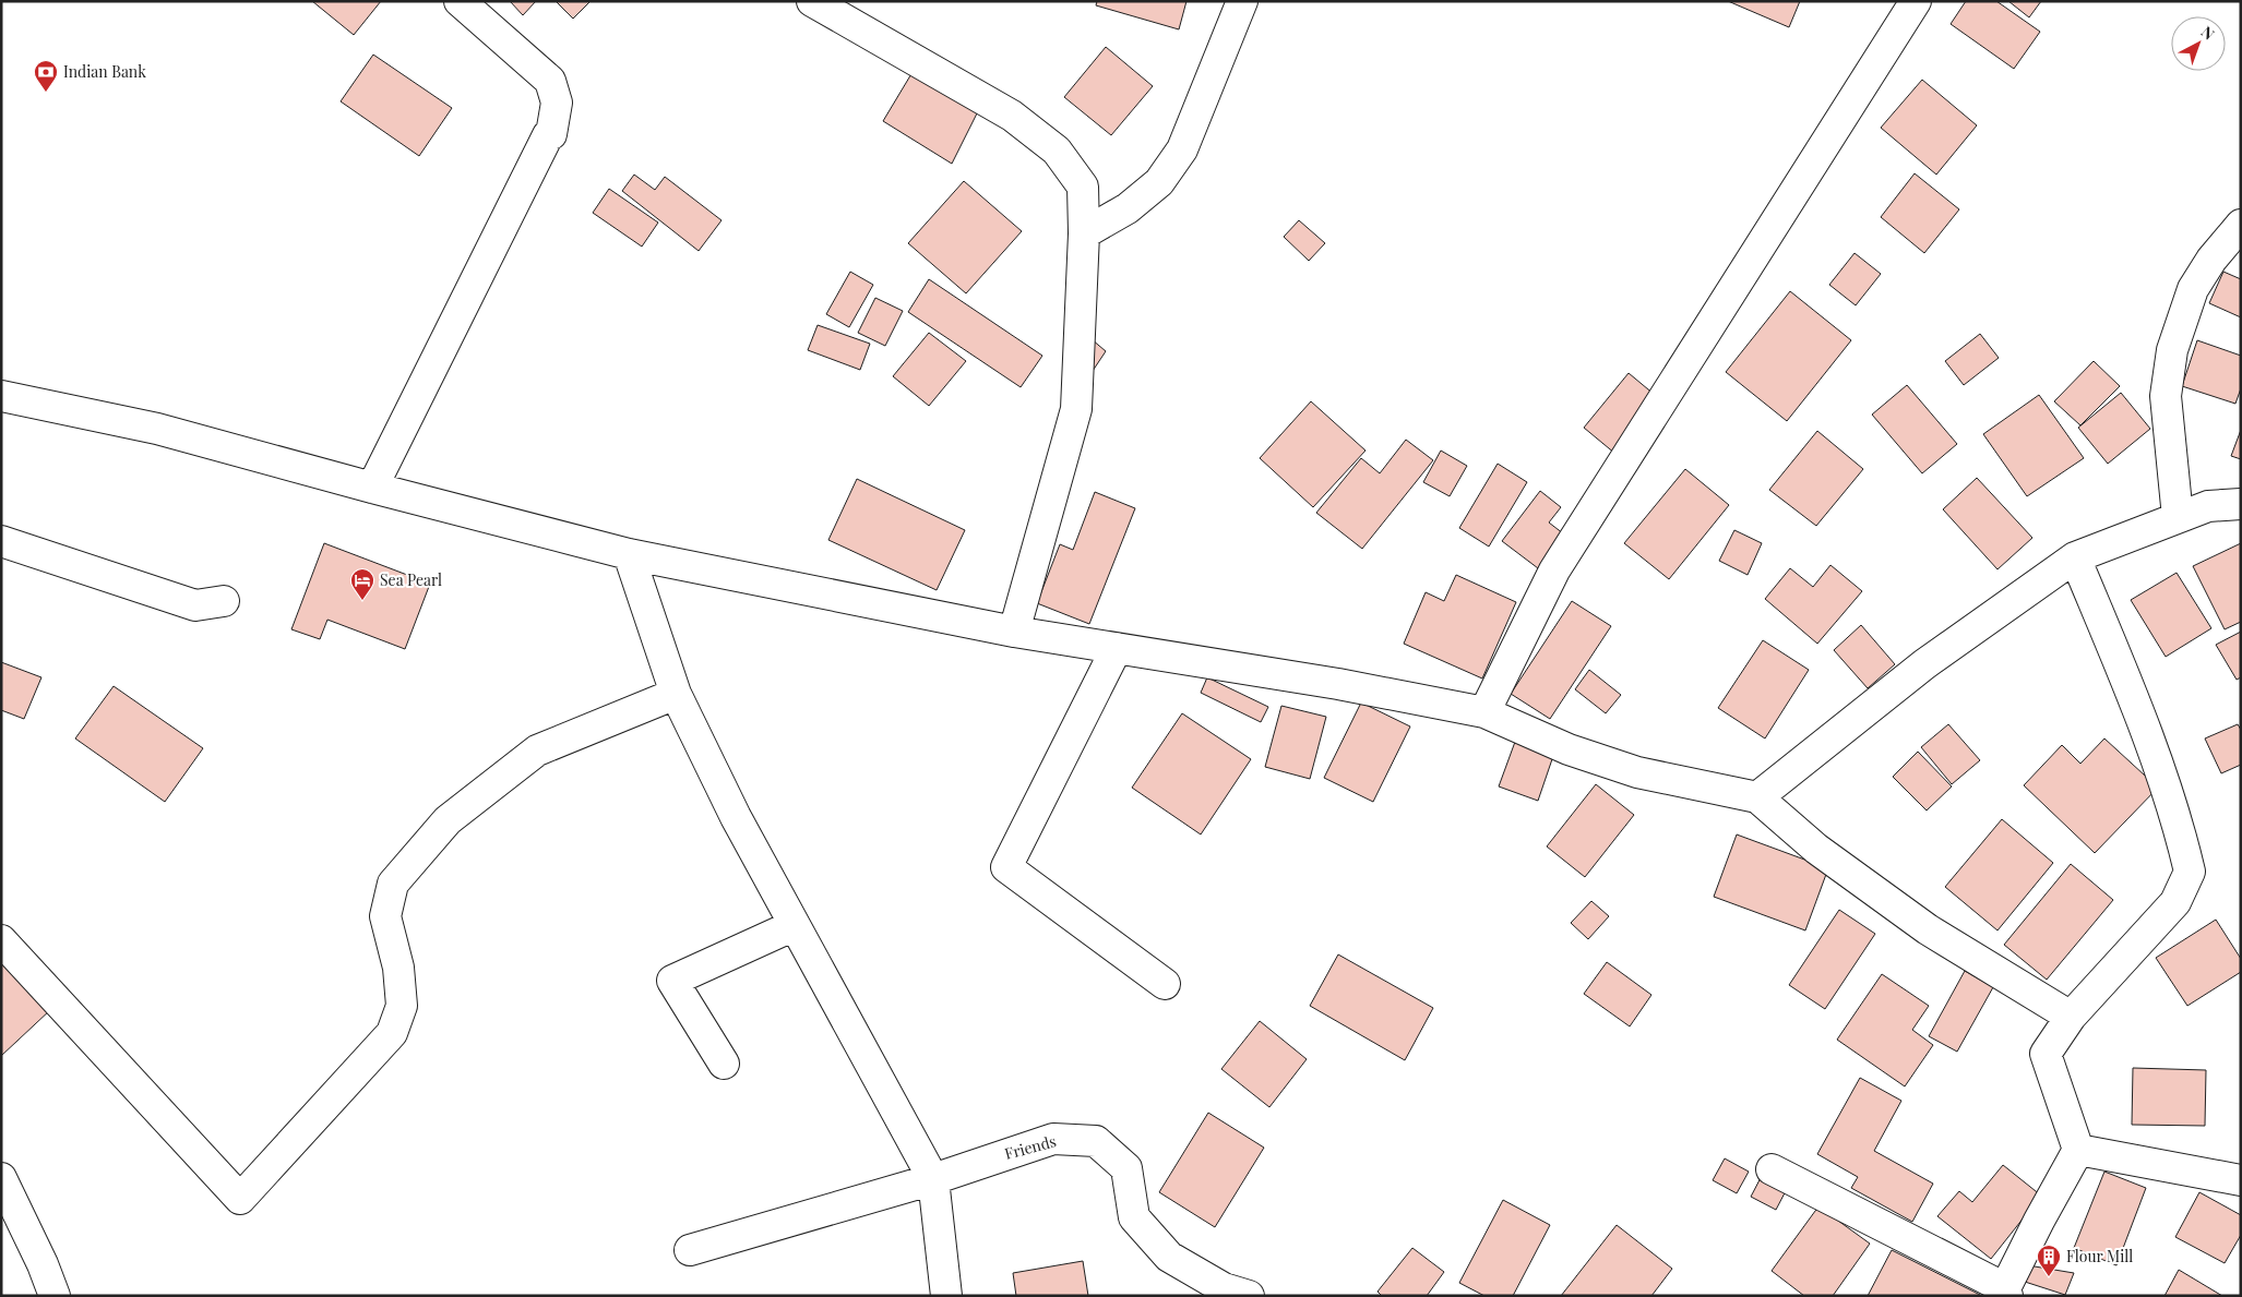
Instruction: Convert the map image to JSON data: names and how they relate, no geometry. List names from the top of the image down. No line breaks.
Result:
{"streets":{"street":["Friends"]},"places":{"bank":["Indian Bank"],"hotel":["Sea Pearl"],"building":["Flour Mill"]},"north":"top right"}
